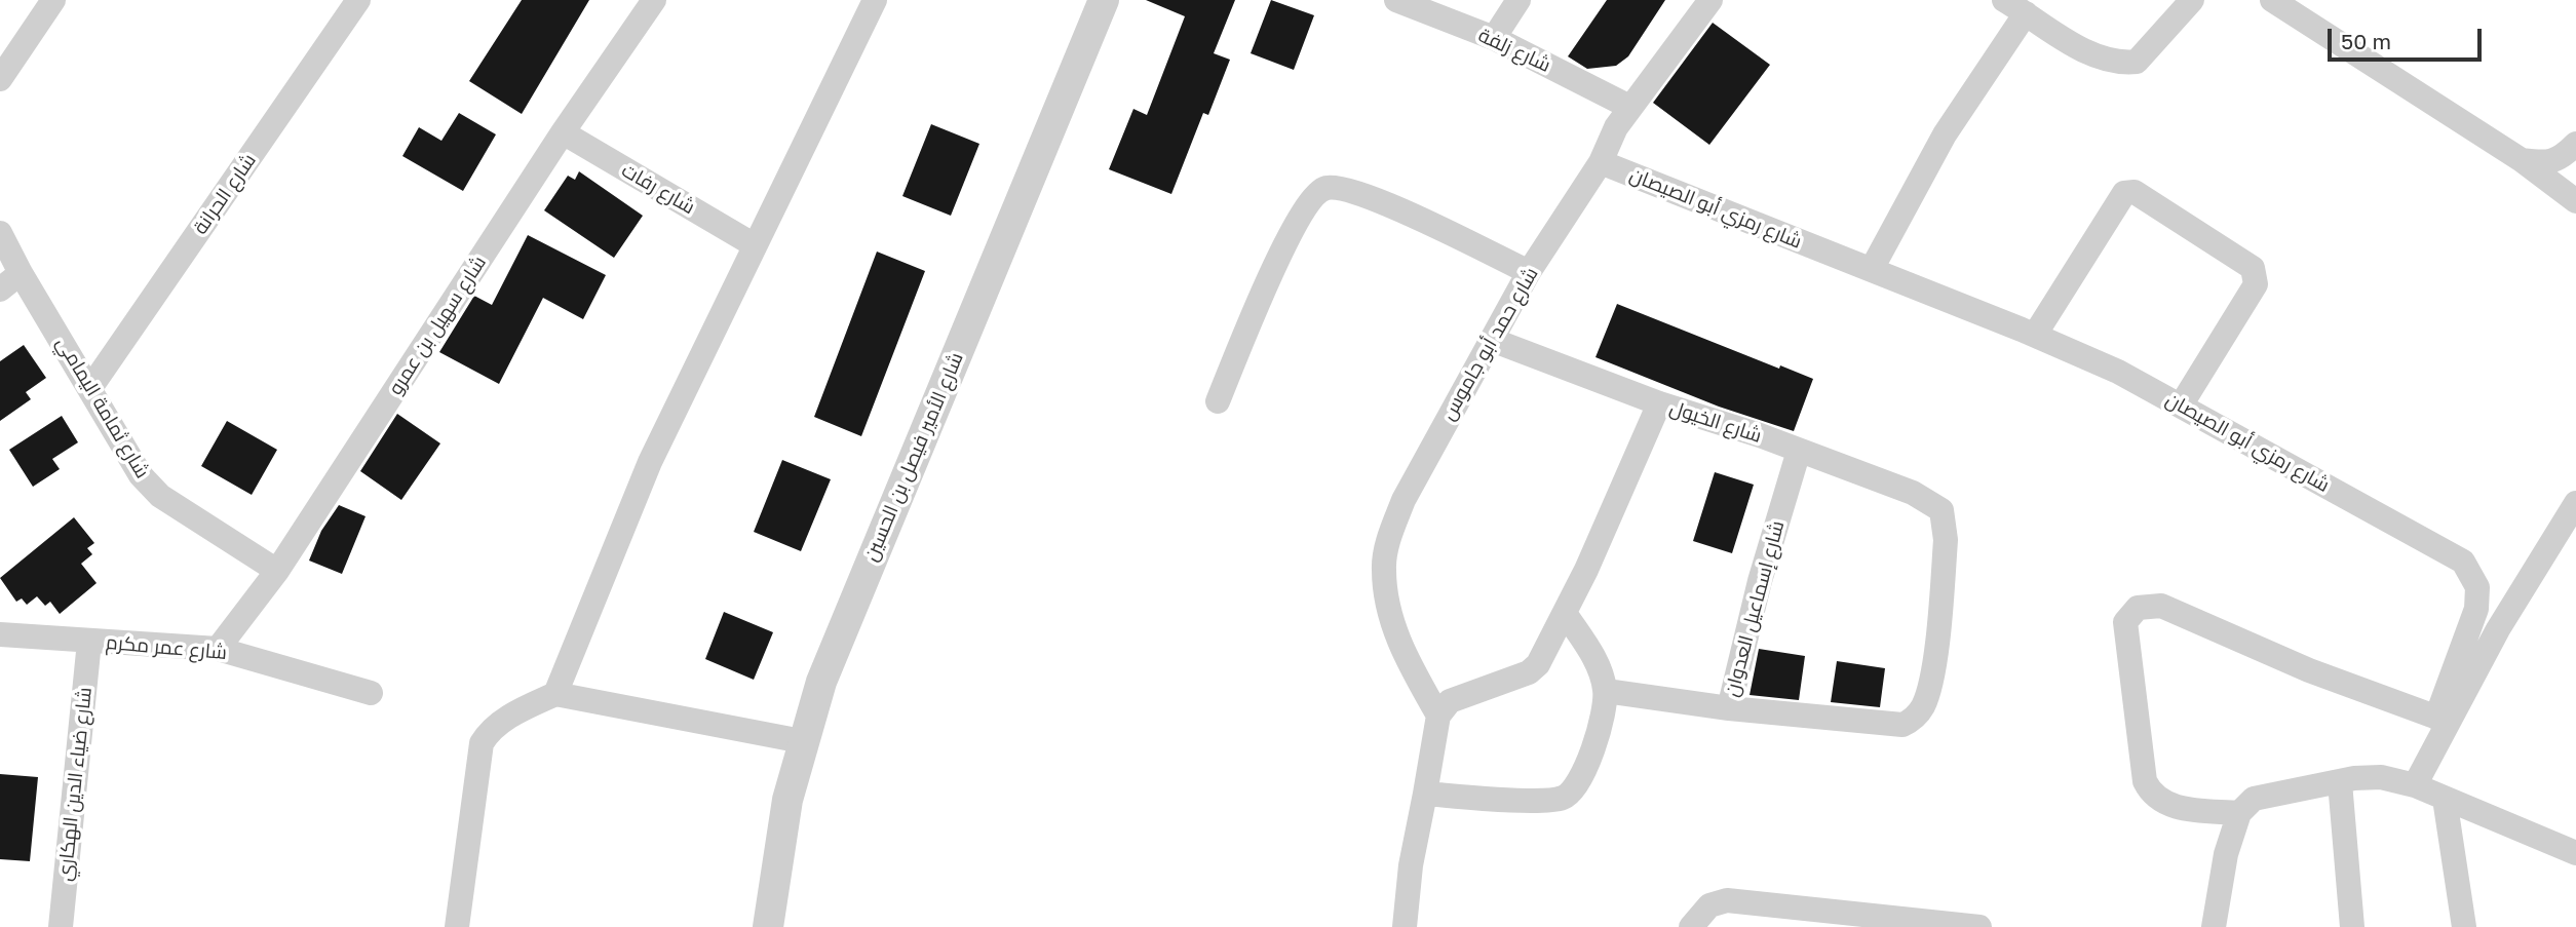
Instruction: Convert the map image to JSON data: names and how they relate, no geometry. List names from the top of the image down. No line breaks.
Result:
{"streets":{"street":["شارع زلفة","شارع رفات","شارع الحرانة","شارع رمزي أبو الصيصان","شارع سهيل بن عمرو","شارع حمد أبو جاموس","شارع ثمامة اليمامي","شارع الخيول","شارع الأمير فيصل بن الحسين","شارع إسماعيل العدوان","شارع عمر مكرم","شارع ضياء الدين الهكاري"]},"crossings":[["شارع زلفة","شارع حمد أبو جاموس"],["شارع رفات","شارع سهيل بن عمرو"],["شارع الحرانة","شارع ثمامة اليمامي"],["شارع رمزي أبو الصيصان","شارع حمد أبو جاموس"],["شارع سهيل بن عمرو","شارع ثمامة اليمامي"],["شارع سهيل بن عمرو","شارع عمر مكرم"],["شارع حمد أبو جاموس","شارع الخيول"],["شارع الخيول","شارع إسماعيل العدوان"],["شارع عمر مكرم","شارع ضياء الدين الهكاري"]],"scale_bar":"50 m"}
